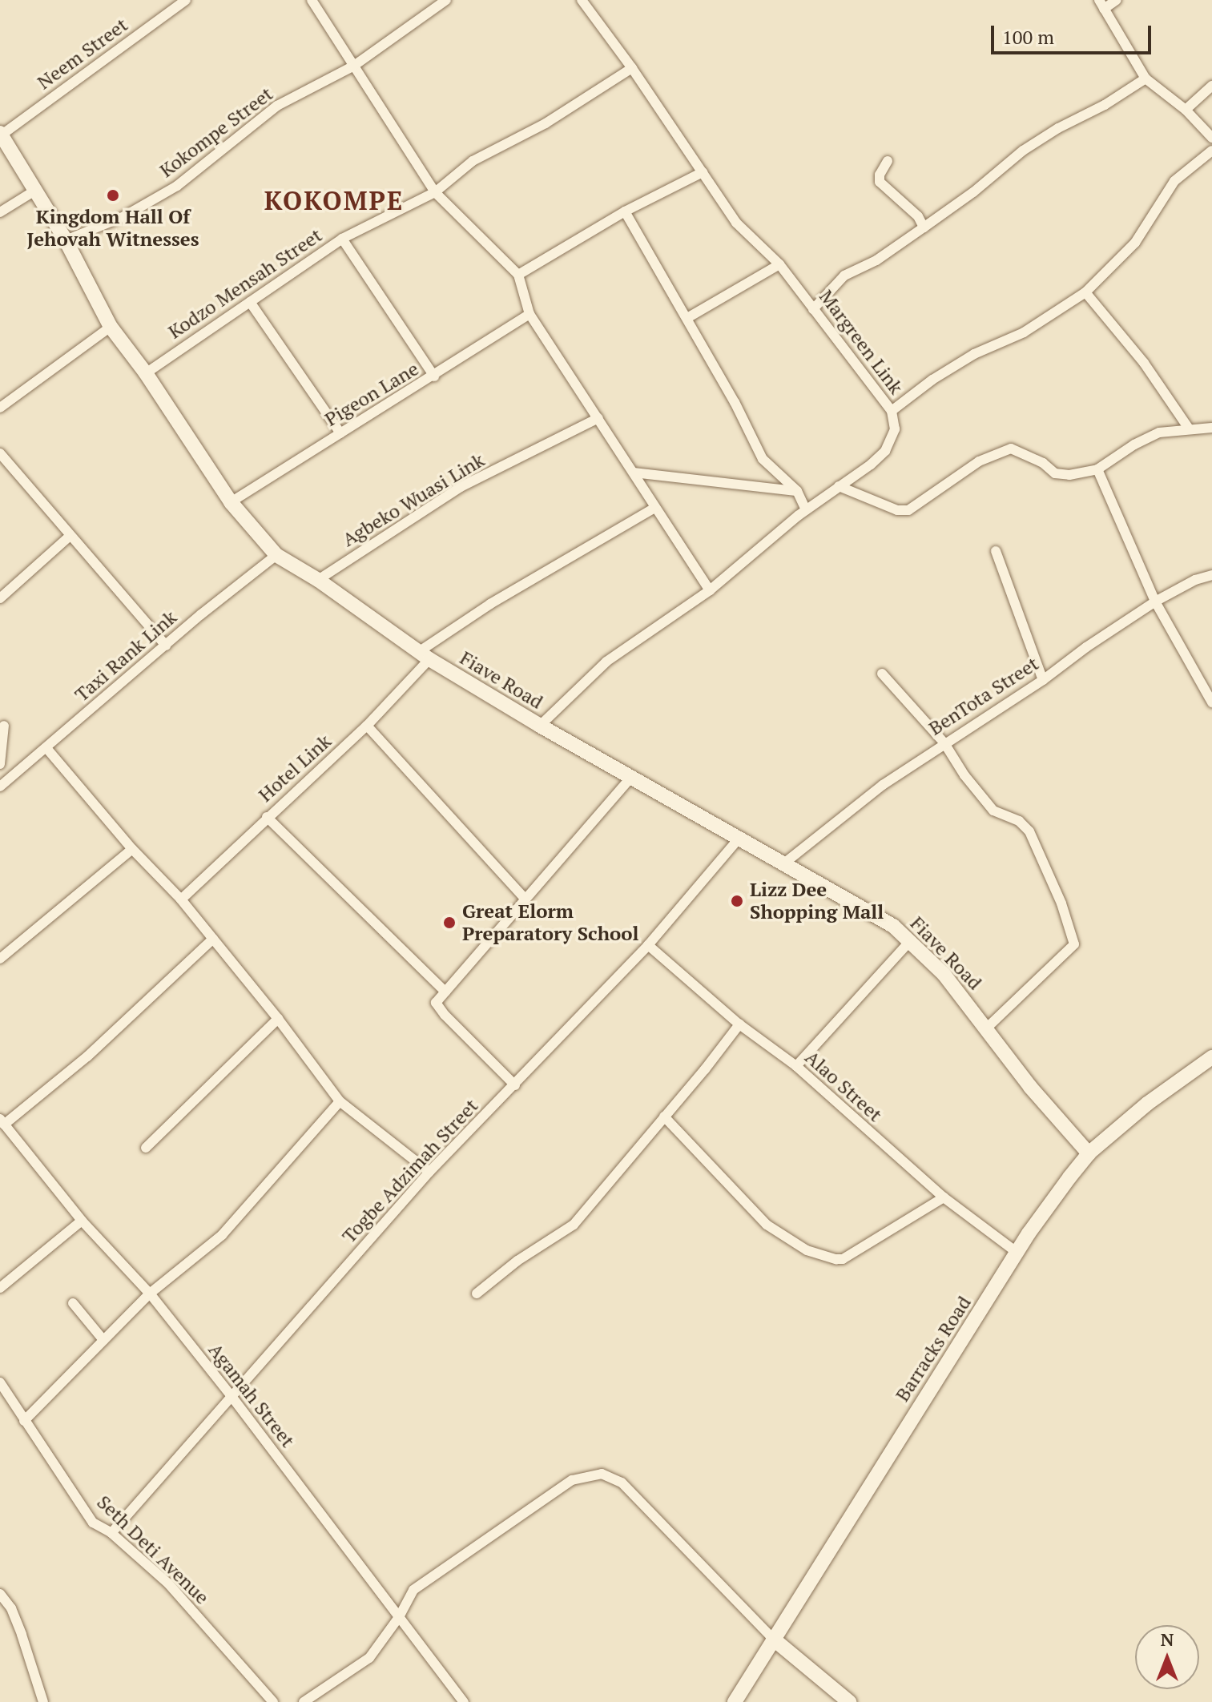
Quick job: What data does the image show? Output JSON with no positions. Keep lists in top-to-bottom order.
{
  "streets": {
    "street": [
      "Neem Street",
      "Kokompe Street",
      "Kodzo Mensah Street",
      "Margreen Link",
      "Pigeon Lane",
      "Agbeko Wuasi Link",
      "Taxi Rank Link",
      "Fiave Road",
      "BenTota Street",
      "Hotel Link",
      "Alao Street",
      "Togbe Adzimah Street",
      "Barracks Road",
      "Agamah Street",
      "Seth Deti Avenue"
    ]
  },
  "crossings": [
    ["Neem Street", "Fiave Road"],
    ["Kokompe Street", "Fiave Road"],
    ["Kodzo Mensah Street", "Margreen Link"],
    ["Kodzo Mensah Street", "Fiave Road"],
    ["Margreen Link", "Fiave Road"],
    ["Pigeon Lane", "Fiave Road"],
    ["Agbeko Wuasi Link", "Fiave Road"],
    ["Taxi Rank Link", "Fiave Road"],
    ["Fiave Road", "BenTota Street"],
    ["Fiave Road", "Hotel Link"],
    ["Fiave Road", "Togbe Adzimah Street"],
    ["Fiave Road", "Barracks Road"],
    ["Alao Street", "Togbe Adzimah Street"],
    ["Alao Street", "Barracks Road"],
    ["Togbe Adzimah Street", "Agamah Street"],
    ["Togbe Adzimah Street", "Seth Deti Avenue"]
  ],
  "districts": ["KOKOMPE"],
  "places": ["Kingdom Hall Of Jehovah Witnesses", "Lizz Dee Shopping Mall", "Great Elorm Preparatory School"],
  "scale_bar": "100 m",
  "north": "top"
}
